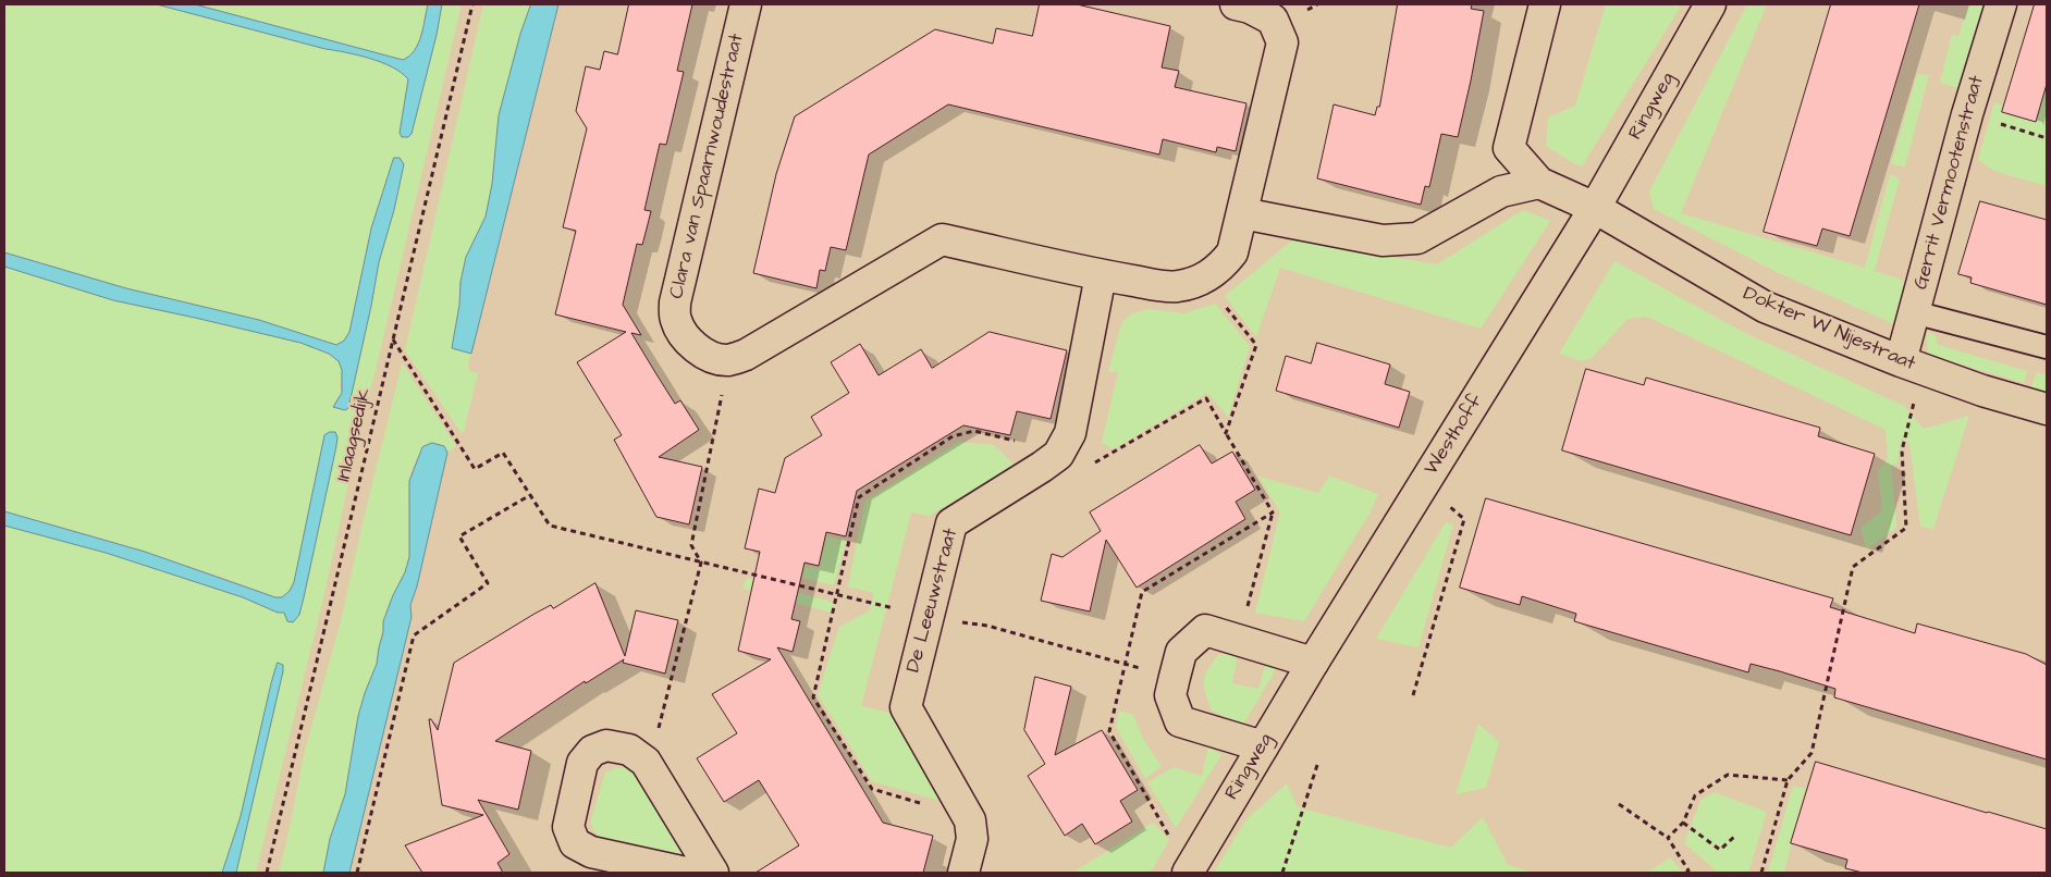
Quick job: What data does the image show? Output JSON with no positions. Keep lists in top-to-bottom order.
{
  "streets": {
    "street": [
      "Ringweg",
      "Clara van Spaarnwoudestraat",
      "Gerrit Vermootenstraat",
      "Dokter W Nijestraat",
      "Westhoff",
      "De Leeuwstraat"
    ],
    "path": ["Inlaagsedijk"]
  },
  "crossings": [
    ["Ringweg", "Dokter W Nijestraat"],
    ["Ringweg", "Westhoff"],
    ["Gerrit Vermootenstraat", "Dokter W Nijestraat"],
    ["Dokter W Nijestraat", "Westhoff"]
  ]
}
